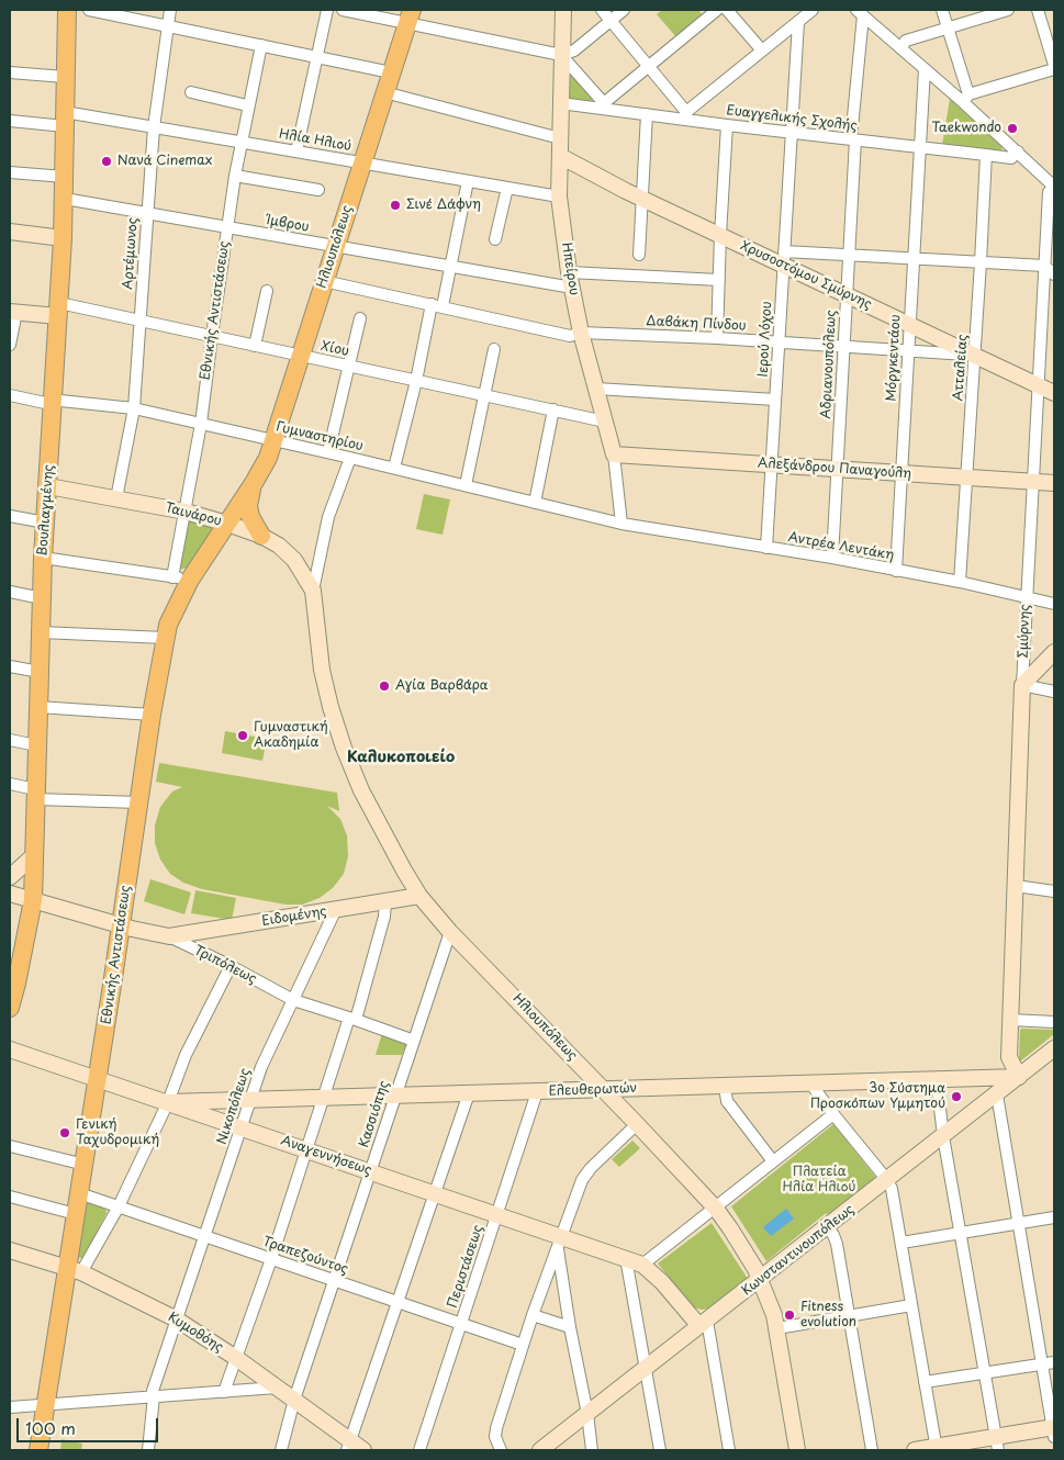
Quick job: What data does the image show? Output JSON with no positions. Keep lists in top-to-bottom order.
{
  "streets": {
    "main road": ["Ηλιουπόλεως", "Εθνικής Αντιστάσεως", "Βουλιαγμένης"],
    "street": [
      "Ευαγγελικής Σχολής",
      "Ηλία Ηλιού",
      "Ίμβρου",
      "Αρτέμωνος",
      "Ηπείρου",
      "Χρυσοστόμου Σμύρνης",
      "Δαβάκη Πίνδου",
      "Ιερού Λόχου",
      "Χίου",
      "Μόργκεντάου",
      "Αδριανουπόλεως",
      "Ατταλείας",
      "Γυμναστηρίου",
      "Αλεξάνδρου Παναγούλη",
      "Ταινάρου",
      "Αντρέα Λεντάκη",
      "Σμύρνης",
      "Ειδομένης",
      "Τριπόλεως",
      "Ελευθερωτών",
      "Νικοπόλεως",
      "Κασσιόπης",
      "Αναγεννήσεως",
      "Κωνσταντινουπόλεως",
      "Τραπεζούντος",
      "Περιστάσεως",
      "Κυμοθόης"
    ]
  },
  "crossings": [
    ["Ευαγγελικής Σχολής", "Ηπείρου"],
    ["Ευαγγελικής Σχολής", "Ιερού Λόχου"],
    ["Ευαγγελικής Σχολής", "Μόργκεντάου"],
    ["Ευαγγελικής Σχολής", "Αδριανουπόλεως"],
    ["Ευαγγελικής Σχολής", "Ατταλείας"],
    ["Ηλία Ηλιού", "Ηλιουπόλεως"],
    ["Ηλία Ηλιού", "Αρτέμωνος"],
    ["Ηλία Ηλιού", "Ηπείρου"],
    ["Ηλία Ηλιού", "Εθνικής Αντιστάσεως"],
    ["Ηλία Ηλιού", "Βουλιαγμένης"],
    ["Ίμβρου", "Ηλιουπόλεως"],
    ["Ίμβρου", "Αρτέμωνος"],
    ["Ίμβρου", "Ηπείρου"],
    ["Ίμβρου", "Εθνικής Αντιστάσεως"],
    ["Ίμβρου", "Βουλιαγμένης"],
    ["Ηλιουπόλεως", "Εθνικής Αντιστάσεως"],
    ["Ηλιουπόλεως", "Δαβάκη Πίνδου"],
    ["Ηλιουπόλεως", "Χίου"],
    ["Ηλιουπόλεως", "Γυμναστηρίου"],
    ["Ηλιουπόλεως", "Ταινάρου"],
    ["Ηλιουπόλεως", "Ειδομένης"],
    ["Ηλιουπόλεως", "Ελευθερωτών"],
    ["Ηλιουπόλεως", "Κασσιόπης"],
    ["Ηλιουπόλεως", "Κωνσταντινουπόλεως"],
    ["Αρτέμωνος", "Χίου"],
    ["Αρτέμωνος", "Γυμναστηρίου"],
    ["Αρτέμωνος", "Ταινάρου"],
    ["Ηπείρου", "Χρυσοστόμου Σμύρνης"],
    ["Ηπείρου", "Δαβάκη Πίνδου"],
    ["Ηπείρου", "Χίου"],
    ["Ηπείρου", "Γυμναστηρίου"],
    ["Ηπείρου", "Αλεξάνδρου Παναγούλη"],
    ["Ηπείρου", "Αντρέα Λεντάκη"],
    ["Χρυσοστόμου Σμύρνης", "Δαβάκη Πίνδου"],
    ["Χρυσοστόμου Σμύρνης", "Ιερού Λόχου"],
    ["Χρυσοστόμου Σμύρνης", "Μόργκεντάου"],
    ["Χρυσοστόμου Σμύρνης", "Αδριανουπόλεως"],
    ["Χρυσοστόμου Σμύρνης", "Ατταλείας"],
    ["Χρυσοστόμου Σμύρνης", "Σμύρνης"],
    ["Εθνικής Αντιστάσεως", "Χίου"],
    ["Εθνικής Αντιστάσεως", "Γυμναστηρίου"],
    ["Εθνικής Αντιστάσεως", "Ταινάρου"],
    ["Εθνικής Αντιστάσεως", "Τριπόλεως"],
    ["Εθνικής Αντιστάσεως", "Αναγεννήσεως"],
    ["Εθνικής Αντιστάσεως", "Τραπεζούντος"],
    ["Εθνικής Αντιστάσεως", "Κυμοθόης"],
    ["Δαβάκη Πίνδου", "Ιερού Λόχου"],
    ["Δαβάκη Πίνδου", "Μόργκεντάου"],
    ["Δαβάκη Πίνδου", "Αδριανουπόλεως"],
    ["Δαβάκη Πίνδου", "Ατταλείας"],
    ["Ιερού Λόχου", "Αλεξάνδρου Παναγούλη"],
    ["Ιερού Λόχου", "Αντρέα Λεντάκη"],
    ["Χίου", "Βουλιαγμένης"],
    ["Μόργκεντάου", "Αλεξάνδρου Παναγούλη"],
    ["Μόργκεντάου", "Αντρέα Λεντάκη"],
    ["Αδριανουπόλεως", "Αλεξάνδρου Παναγούλη"],
    ["Αδριανουπόλεως", "Αντρέα Λεντάκη"],
    ["Ατταλείας", "Αλεξάνδρου Παναγούλη"],
    ["Ατταλείας", "Αντρέα Λεντάκη"],
    ["Γυμναστηρίου", "Βουλιαγμένης"],
    ["Γυμναστηρίου", "Αντρέα Λεντάκη"],
    ["Αλεξάνδρου Παναγούλη", "Σμύρνης"],
    ["Βουλιαγμένης", "Ταινάρου"],
    ["Βουλιαγμένης", "Τριπόλεως"],
    ["Αντρέα Λεντάκη", "Σμύρνης"],
    ["Σμύρνης", "Ελευθερωτών"],
    ["Σμύρνης", "Κωνσταντινουπόλεως"],
    ["Ειδομένης", "Τριπόλεως"],
    ["Ειδομένης", "Νικοπόλεως"],
    ["Τριπόλεως", "Νικοπόλεως"],
    ["Τριπόλεως", "Κασσιόπης"],
    ["Ελευθερωτών", "Νικοπόλεως"],
    ["Ελευθερωτών", "Κασσιόπης"],
    ["Ελευθερωτών", "Αναγεννήσεως"],
    ["Ελευθερωτών", "Κωνσταντινουπόλεως"],
    ["Ελευθερωτών", "Περιστάσεως"],
    ["Νικοπόλεως", "Αναγεννήσεως"],
    ["Νικοπόλεως", "Τραπεζούντος"],
    ["Νικοπόλεως", "Κυμοθόης"],
    ["Κασσιόπης", "Αναγεννήσεως"],
    ["Κασσιόπης", "Τραπεζούντος"],
    ["Κασσιόπης", "Κυμοθόης"],
    ["Αναγεννήσεως", "Περιστάσεως"],
    ["Τραπεζούντος", "Περιστάσεως"]
  ],
  "districts": ["Καλυκοποιείο"],
  "parks": ["Πλατεία Ηλία Ηλιού"],
  "places": [
    "Taekwondo",
    "Νανά Cinemax",
    "Σινέ Δάφνη",
    "Αγία Βαρβάρα",
    "Γυμναστική Ακαδημία",
    "3o Σύστημα Προσκόπων Υμμητού",
    "Γενική Ταχυδρομική",
    "Fitness evolution"
  ],
  "scale_bar": "100 m"
}
